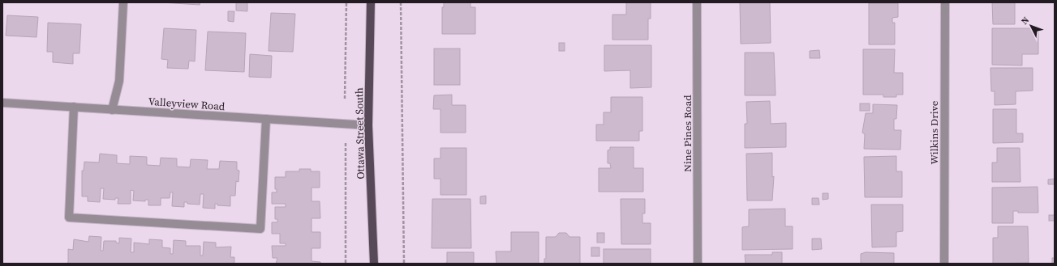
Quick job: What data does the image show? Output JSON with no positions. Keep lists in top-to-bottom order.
{
  "streets": {
    "main road": ["Ottawa Street South"],
    "street": ["Valleyview Road", "Wilkins Drive", "Nine Pines Road"]
  },
  "crossings": [
    ["Valleyview Road", "Ottawa Street South"]
  ],
  "north": "top left"
}
